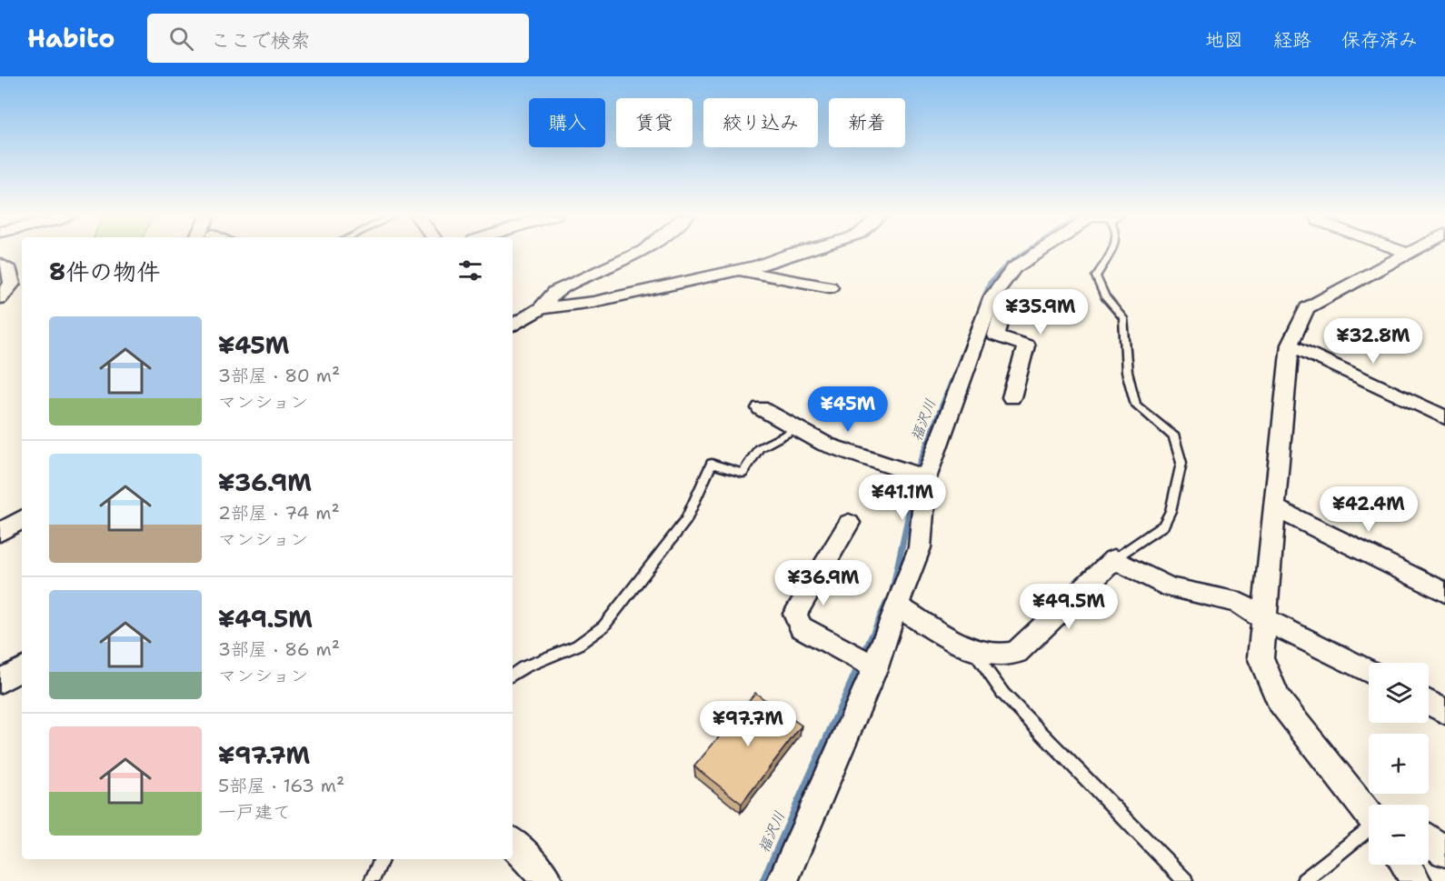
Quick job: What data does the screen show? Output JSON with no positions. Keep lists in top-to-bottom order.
{
  "water": ["福沢川"],
  "page": {
    "header": "Habito",
    "search": "ここで検索",
    "nav": ["地図", "経路", "保存済み"],
    "chip": [
      "購入",
      "賃貸",
      "絞り込み",
      "新着"
    ],
    "heading": "8件の物件",
    "price": [
      "¥35.9M",
      "¥32.8M",
      "¥45M",
      "¥41.1M",
      "¥42.4M",
      "¥36.9M",
      "¥49.5M",
      "¥97.7M"
    ],
    "list": [
      {
        "name": "¥45M",
        "note": "3部屋 · 80 m² · マンション"
      },
      {
        "name": "¥36.9M",
        "note": "2部屋 · 74 m² · マンション"
      },
      {
        "name": "¥49.5M",
        "note": "3部屋 · 86 m² · マンション"
      },
      {
        "name": "¥97.7M",
        "note": "5部屋 · 163 m² · 一戸建て"
      }
    ],
    "map_buttons": ["+", "−"]
  }
}
